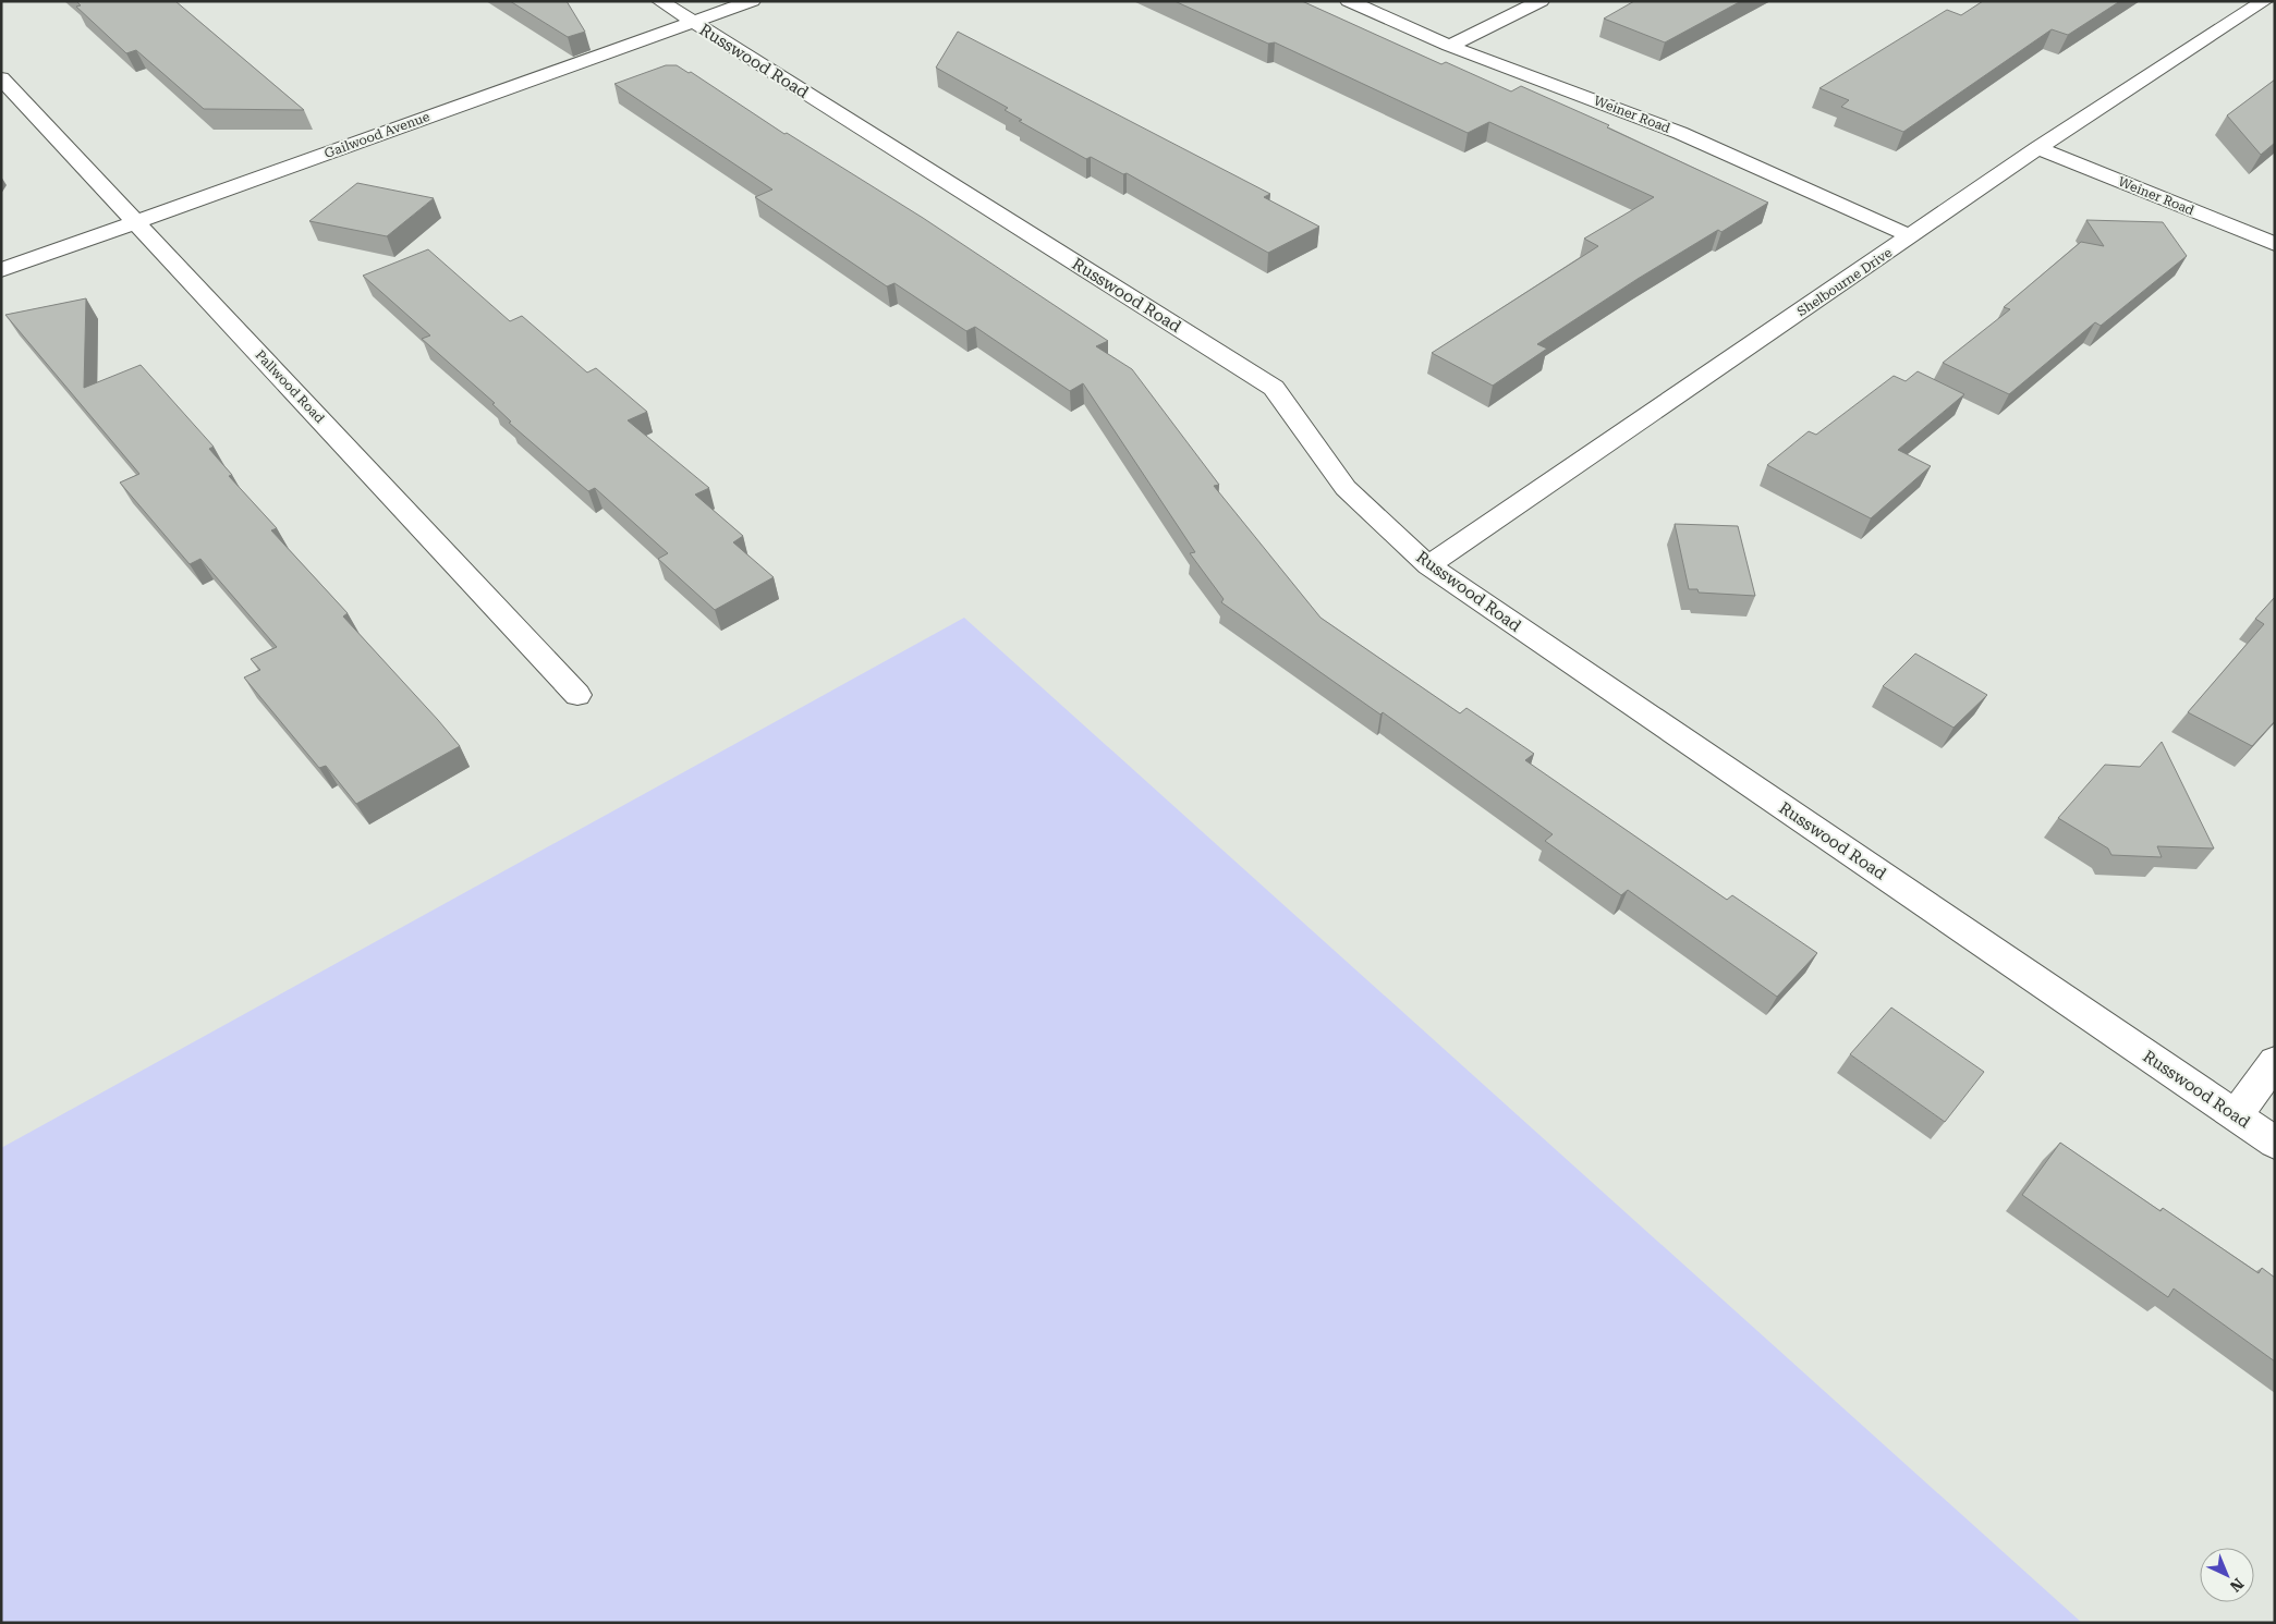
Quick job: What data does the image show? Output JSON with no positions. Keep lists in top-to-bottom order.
{
  "streets": {
    "street": [
      "Russwood Road",
      "Weiner Road",
      "Gailwood Avenue",
      "Shelbourne Drive",
      "Pallwood Road"
    ]
  },
  "crossings": [
    ["Russwood Road", "Gailwood Avenue"],
    ["Russwood Road", "Shelbourne Drive"],
    ["Weiner Road", "Shelbourne Drive"],
    ["Gailwood Avenue", "Pallwood Road"]
  ],
  "north": "bottom right"
}
